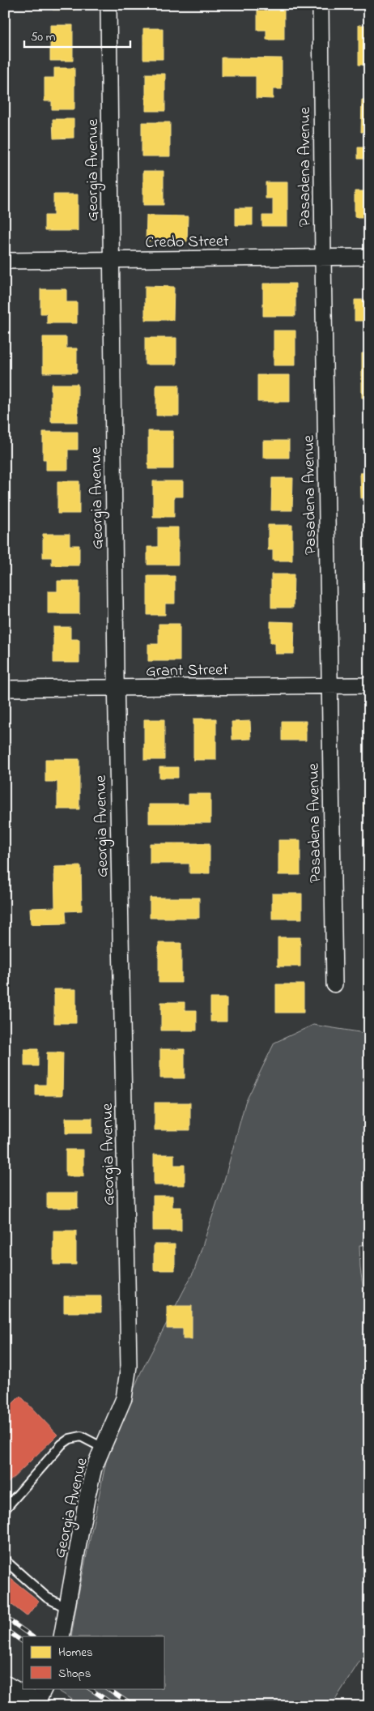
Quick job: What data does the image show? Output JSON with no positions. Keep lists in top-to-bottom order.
{
  "streets": {
    "street": [
      "Pasadena Avenue",
      "Georgia Avenue",
      "Credo Street",
      "Grant Street"
    ]
  },
  "crossings": [
    ["Pasadena Avenue", "Credo Street"],
    ["Pasadena Avenue", "Grant Street"],
    ["Georgia Avenue", "Credo Street"],
    ["Georgia Avenue", "Grant Street"]
  ],
  "legend": ["Homes", "Shops"],
  "scale_bar": "50 m"
}
